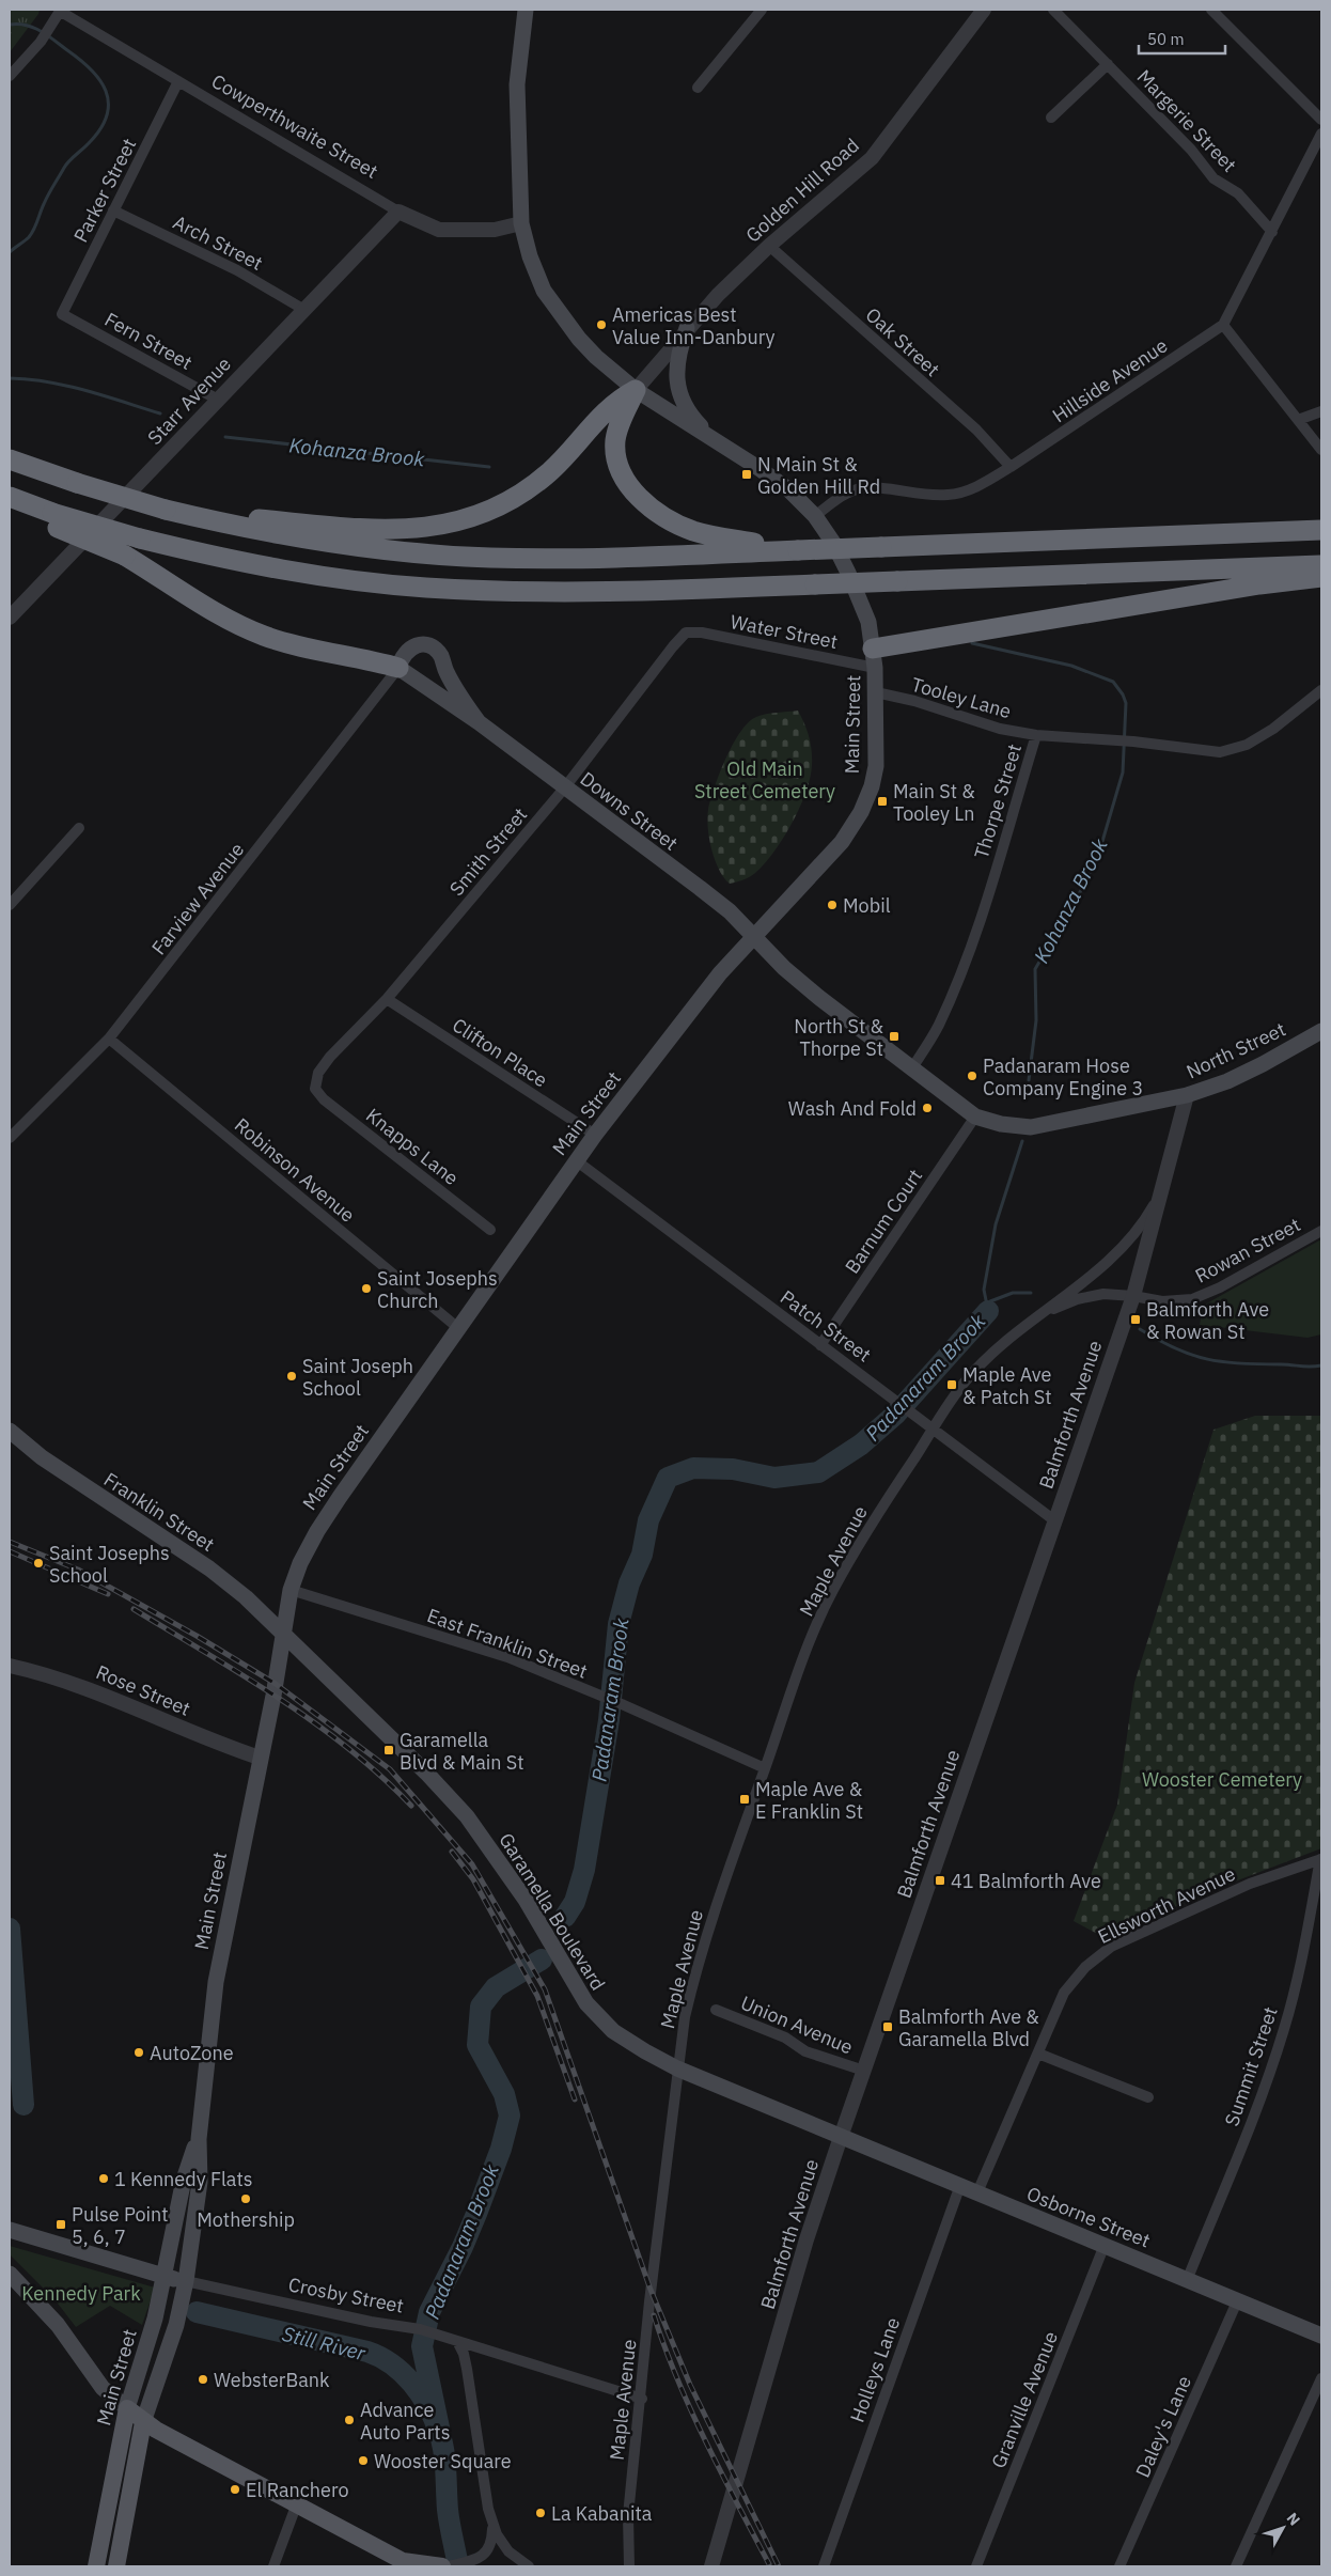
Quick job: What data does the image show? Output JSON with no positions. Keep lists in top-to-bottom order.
{
  "streets": {
    "main road": [
      "Main Street",
      "Downs Street",
      "North Street",
      "Franklin Street",
      "Garamella Boulevard",
      "Osborne Street",
      "Crosby Street"
    ],
    "street": [
      "Margerie Street",
      "Cowperthwaite Street",
      "Parker Street",
      "Golden Hill Road",
      "Arch Street",
      "Fern Street",
      "Oak Street",
      "Hillside Avenue",
      "Starr Avenue",
      "Water Street",
      "Tooley Lane",
      "Thorpe Street",
      "Smith Street",
      "Farview Avenue",
      "Clifton Place",
      "Knapps Lane",
      "Robinson Avenue",
      "Barnum Court",
      "Rowan Street",
      "Patch Street",
      "Balmforth Avenue",
      "Maple Avenue",
      "East Franklin Street",
      "Rose Street",
      "Ellsworth Avenue",
      "Union Avenue",
      "Summit Street",
      "Holleys Lane",
      "Granville Avenue",
      "Daley's Lane"
    ]
  },
  "crossings": [
    ["Margerie Street", "Hillside Avenue"],
    ["Cowperthwaite Street", "Parker Street"],
    ["Cowperthwaite Street", "Starr Avenue"],
    ["Parker Street", "Arch Street"],
    ["Parker Street", "Fern Street"],
    ["Golden Hill Road", "Oak Street"],
    ["Arch Street", "Starr Avenue"],
    ["Fern Street", "Starr Avenue"],
    ["Oak Street", "Hillside Avenue"],
    ["Hillside Avenue", "Main Street"],
    ["Water Street", "Main Street"],
    ["Water Street", "Smith Street"],
    ["Tooley Lane", "Main Street"],
    ["Tooley Lane", "Thorpe Street"],
    ["Main Street", "Downs Street"],
    ["Main Street", "North Street"],
    ["Main Street", "Clifton Place"],
    ["Main Street", "Robinson Avenue"],
    ["Main Street", "Patch Street"],
    ["Main Street", "Franklin Street"],
    ["Main Street", "East Franklin Street"],
    ["Main Street", "Rose Street"],
    ["Main Street", "Garamella Boulevard"],
    ["Main Street", "Crosby Street"],
    ["Thorpe Street", "North Street"],
    ["Downs Street", "Smith Street"],
    ["Downs Street", "Farview Avenue"],
    ["Downs Street", "North Street"],
    ["Smith Street", "Clifton Place"],
    ["Smith Street", "Knapps Lane"],
    ["Farview Avenue", "Robinson Avenue"],
    ["North Street", "Barnum Court"],
    ["North Street", "Balmforth Avenue"],
    ["Barnum Court", "Patch Street"],
    ["Rowan Street", "Patch Street"],
    ["Rowan Street", "Balmforth Avenue"],
    ["Rowan Street", "Maple Avenue"],
    ["Patch Street", "Balmforth Avenue"],
    ["Patch Street", "Maple Avenue"],
    ["Balmforth Avenue", "Garamella Boulevard"],
    ["Balmforth Avenue", "Union Avenue"],
    ["Balmforth Avenue", "Osborne Street"],
    ["Franklin Street", "Garamella Boulevard"],
    ["Maple Avenue", "East Franklin Street"],
    ["Maple Avenue", "Garamella Boulevard"],
    ["Maple Avenue", "Crosby Street"],
    ["Ellsworth Avenue", "Summit Street"],
    ["Ellsworth Avenue", "Osborne Street"],
    ["Garamella Boulevard", "Osborne Street"],
    ["Summit Street", "Osborne Street"],
    ["Osborne Street", "Holleys Lane"],
    ["Osborne Street", "Granville Avenue"],
    ["Osborne Street", "Daley's Lane"]
  ],
  "water": ["Kohanza Brook", "Padanaram Brook", "Still River"],
  "parks": ["Old Main Street Cemetery", "Wooster Cemetery", "Kennedy Park"],
  "places": {
    "other": [
      "Americas Best Value Inn-Danbury",
      "Mobil",
      "Padanaram Hose Company Engine 3",
      "Wash And Fold",
      "Saint Josephs Church",
      "Saint Joseph School",
      "Saint Josephs School",
      "AutoZone",
      "1 Kennedy Flats",
      "Mothership",
      "WebsterBank",
      "Advance Auto Parts",
      "Wooster Square",
      "El Ranchero",
      "La Kabanita"
    ],
    "transit": [
      "N Main St & Golden Hill Rd",
      "Main St & Tooley Ln",
      "North St & Thorpe St",
      "Balmforth Ave & Rowan St",
      "Maple Ave & Patch St",
      "Garamella Blvd & Main St",
      "Maple Ave & E Franklin St",
      "41 Balmforth Ave",
      "Balmforth Ave & Garamella Blvd",
      "Pulse Point 5, 6, 7"
    ]
  },
  "scale_bar": "50 m",
  "north": "top right"
}
